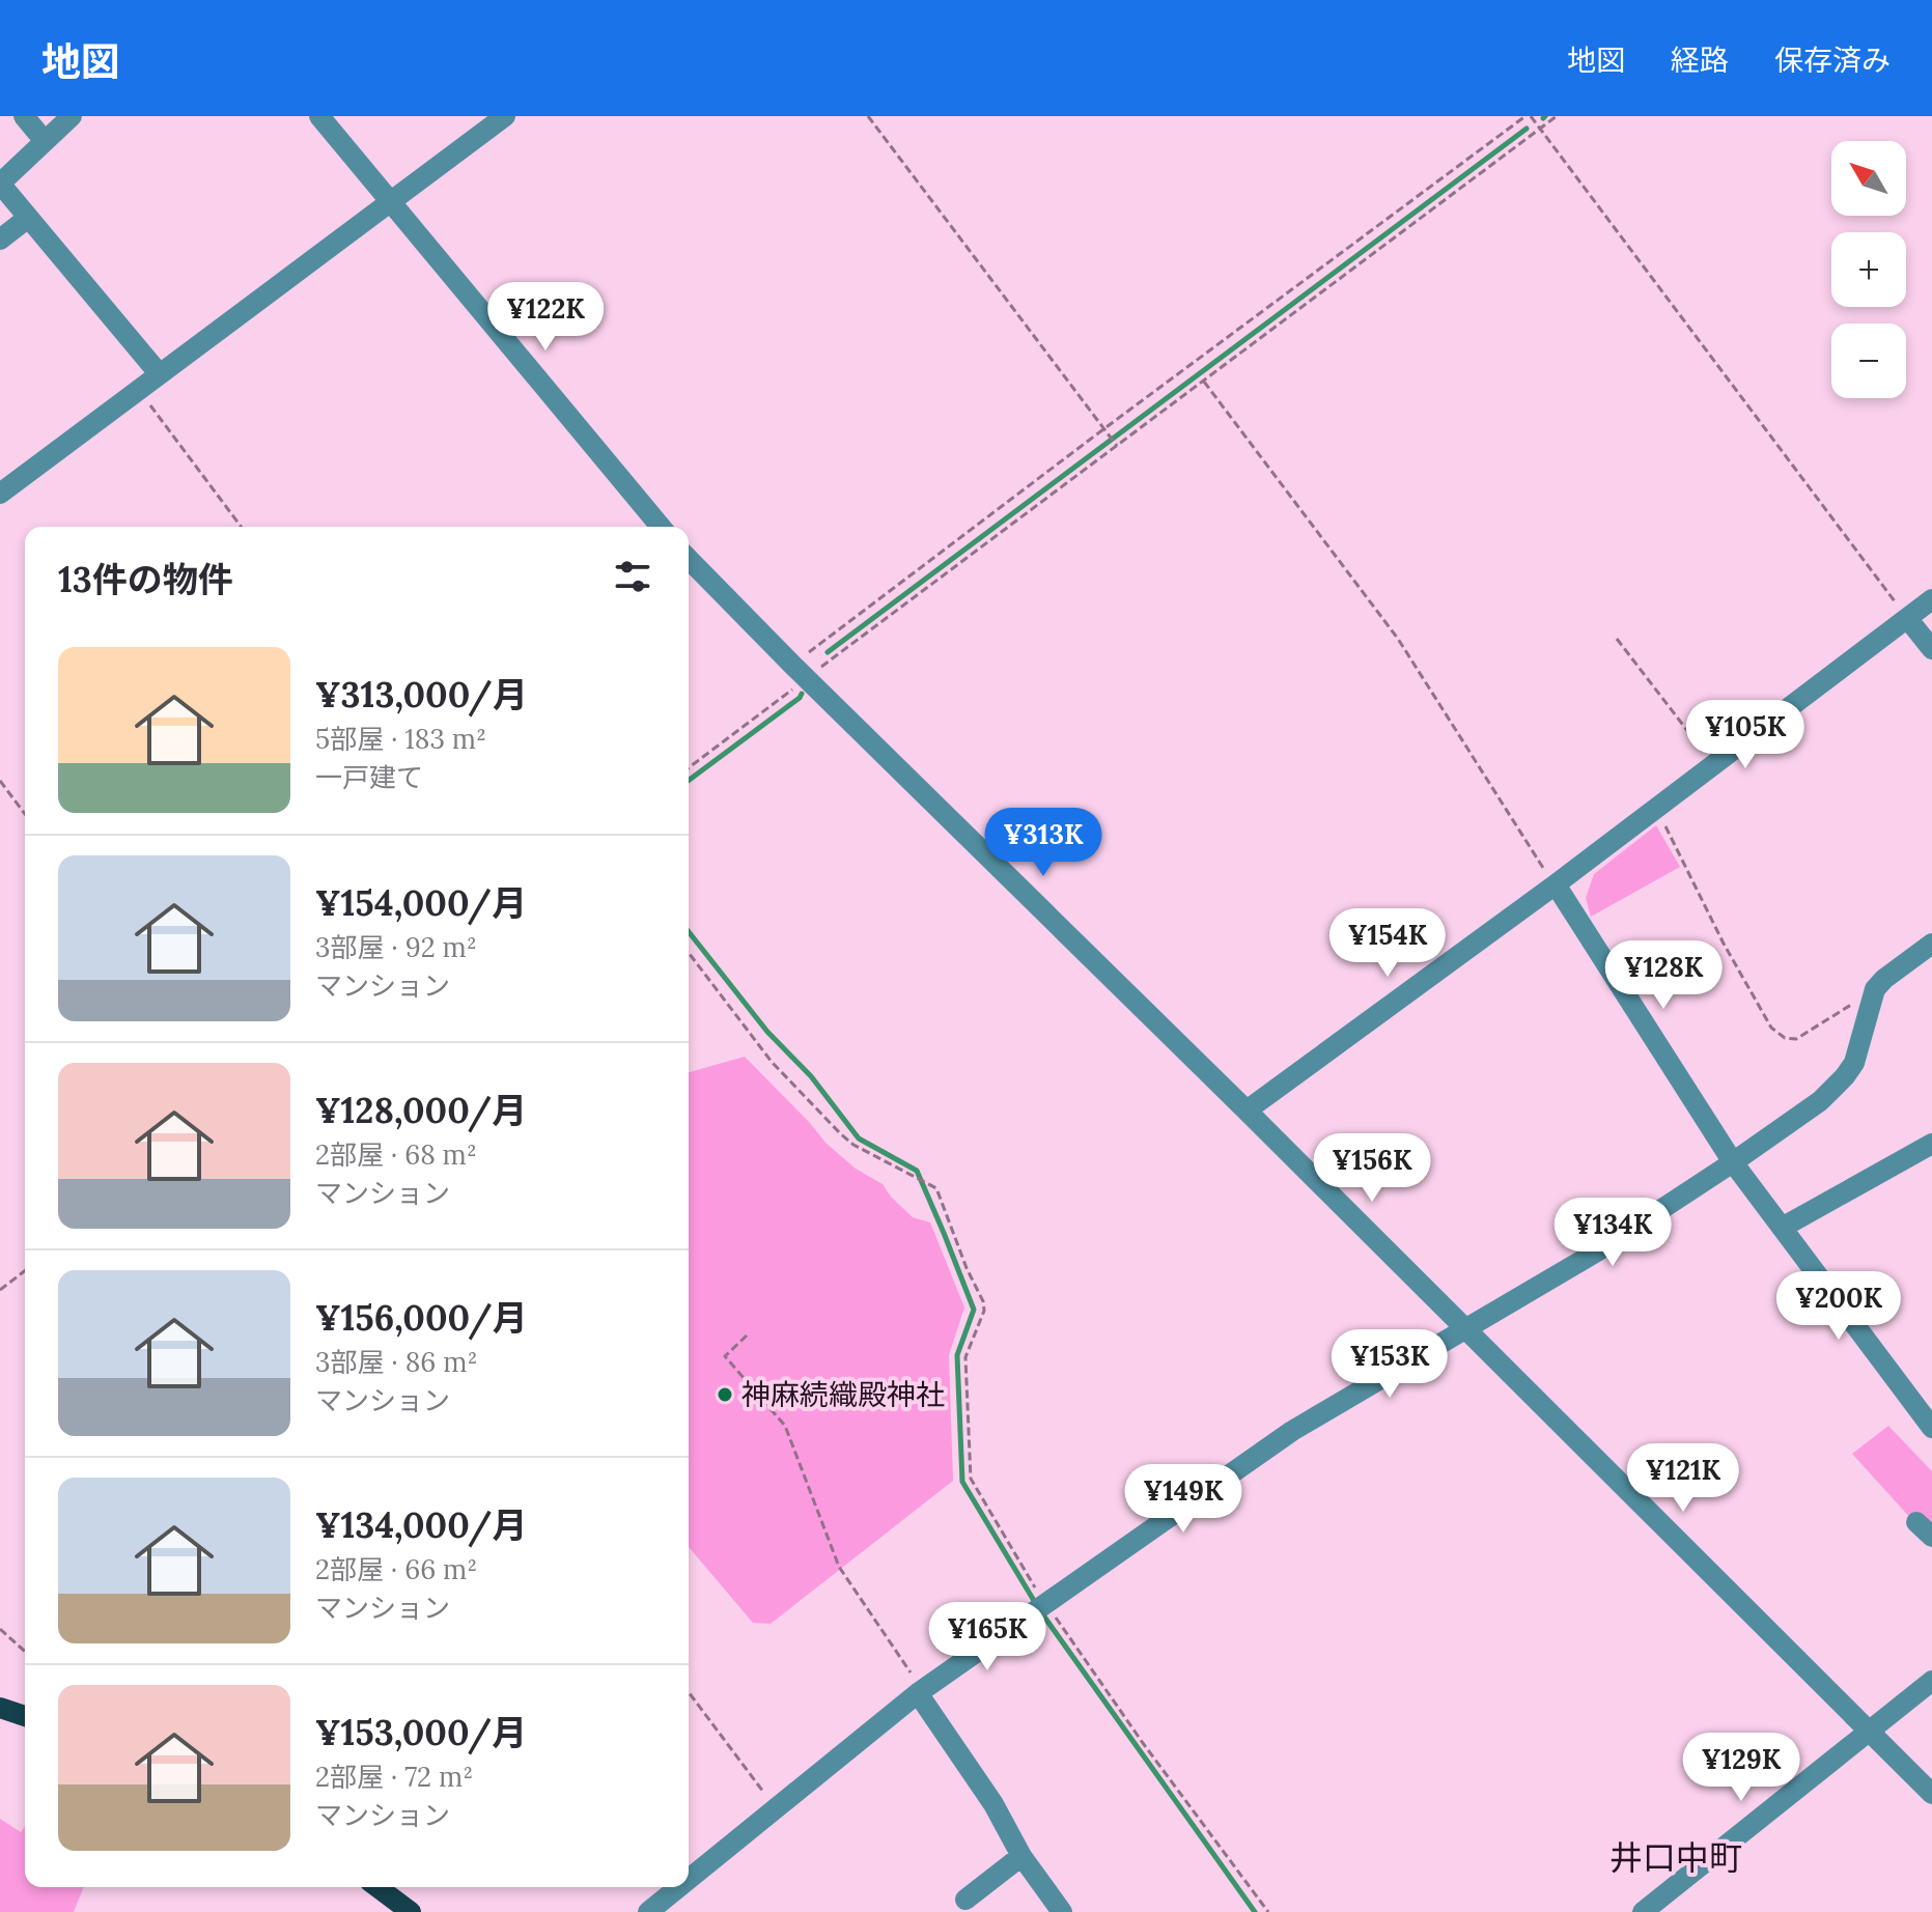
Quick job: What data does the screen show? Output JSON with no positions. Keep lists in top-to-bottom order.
{
  "districts": ["井口中町"],
  "places": ["神麻続織殿神社"],
  "north": "top left",
  "page": {
    "header": "地図",
    "nav": ["地図", "経路", "保存済み"],
    "map_buttons": ["+", "−"],
    "price": [
      "¥122K",
      "¥105K",
      "¥313K",
      "¥154K",
      "¥128K",
      "¥156K",
      "¥134K",
      "¥200K",
      "¥153K",
      "¥121K",
      "¥149K",
      "¥165K",
      "¥129K"
    ],
    "heading": "13件の物件",
    "list": [
      {
        "name": "¥313,000/月",
        "note": "5部屋 · 183 m² · 一戸建て"
      },
      {
        "name": "¥154,000/月",
        "note": "3部屋 · 92 m² · マンション"
      },
      {
        "name": "¥128,000/月",
        "note": "2部屋 · 68 m² · マンション"
      },
      {
        "name": "¥156,000/月",
        "note": "3部屋 · 86 m² · マンション"
      },
      {
        "name": "¥134,000/月",
        "note": "2部屋 · 66 m² · マンション"
      },
      {
        "name": "¥153,000/月",
        "note": "2部屋 · 72 m² · マンション"
      }
    ]
  }
}
